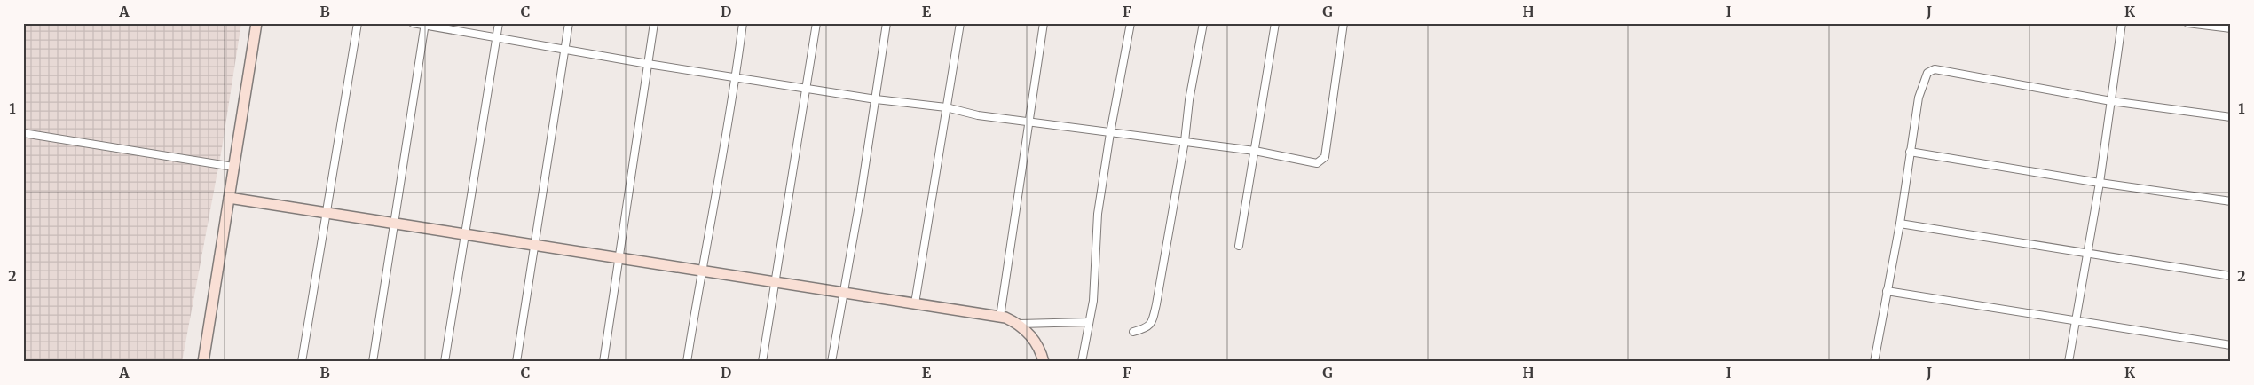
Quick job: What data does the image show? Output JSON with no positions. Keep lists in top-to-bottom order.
{
  "grid": {
    "columns": [
      "A",
      "B",
      "C",
      "D",
      "E",
      "F",
      "G",
      "H",
      "I",
      "J",
      "K"
    ],
    "rows": ["1", "2"]
  }
}
